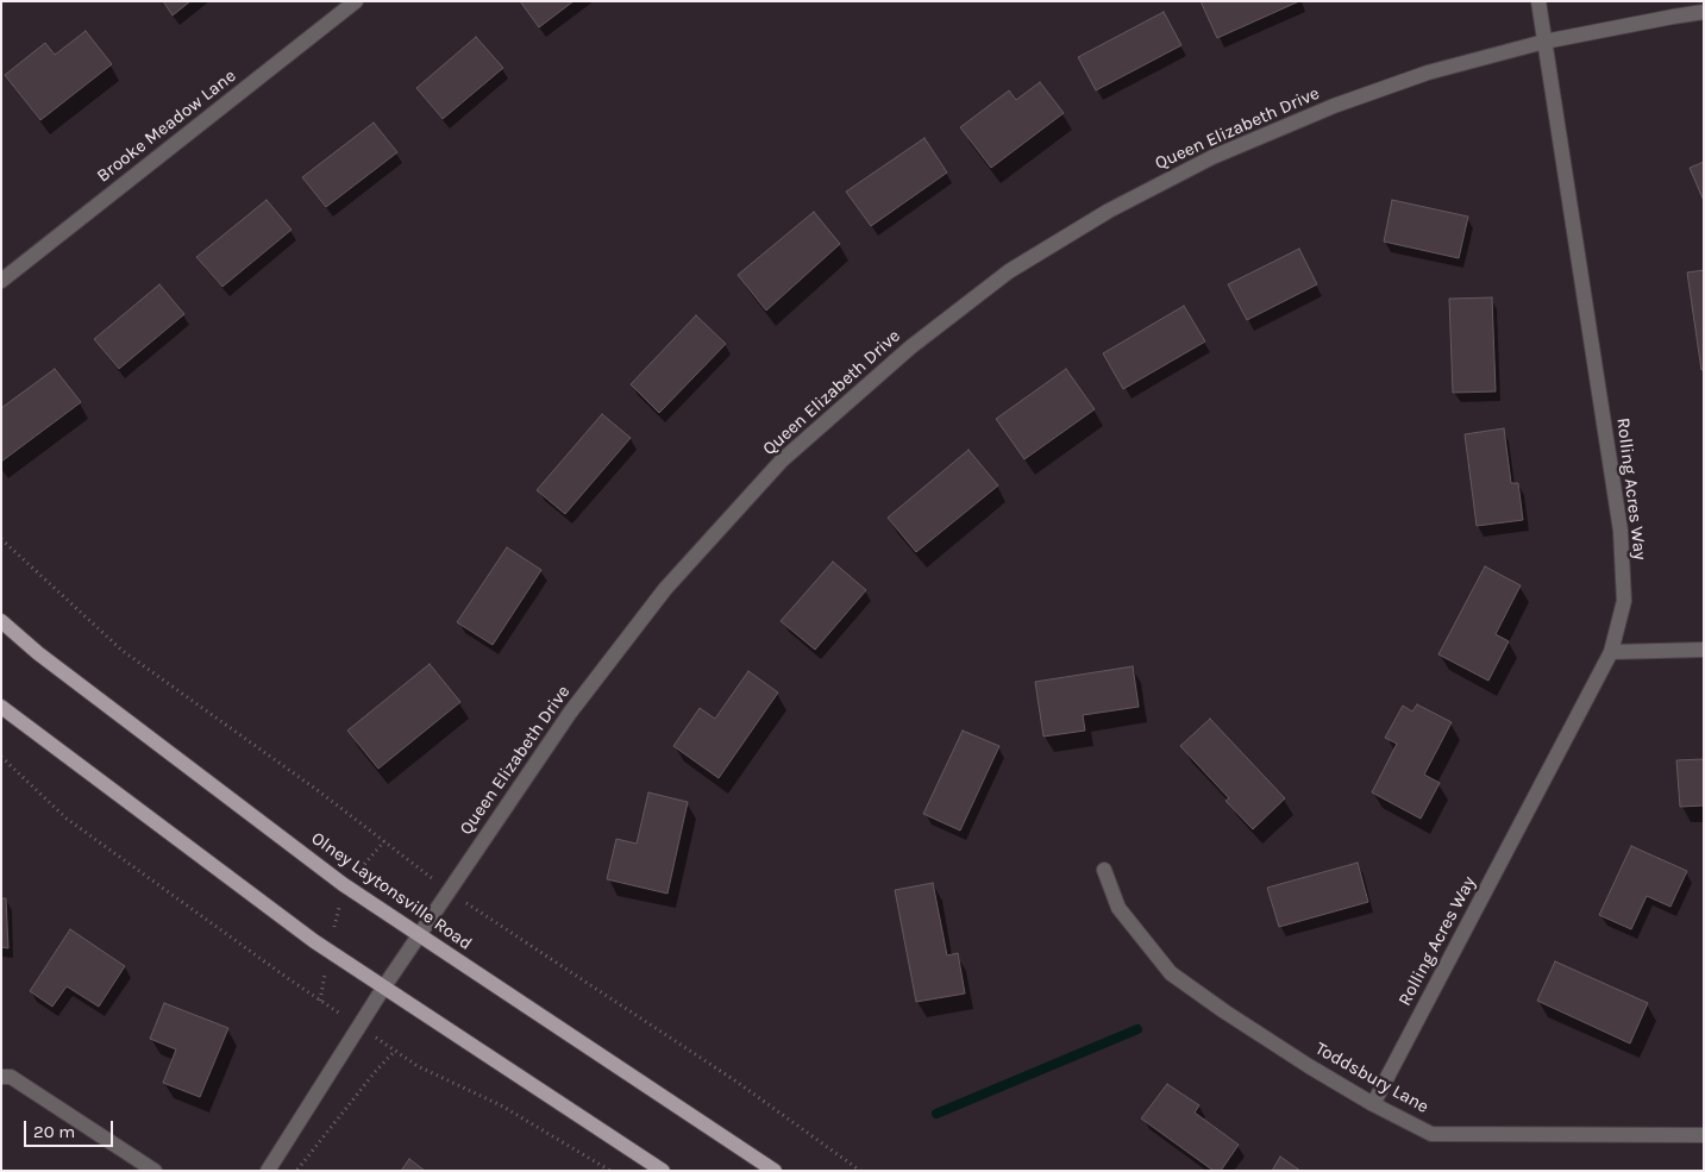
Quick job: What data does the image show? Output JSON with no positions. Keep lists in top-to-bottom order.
{
  "streets": {
    "main road": ["Olney Laytonsville Road"],
    "street": [
      "Brooke Meadow Lane",
      "Queen Elizabeth Drive",
      "Rolling Acres Way",
      "Toddsbury Lane"
    ]
  },
  "crossings": [
    ["Queen Elizabeth Drive", "Rolling Acres Way"],
    ["Queen Elizabeth Drive", "Olney Laytonsville Road"],
    ["Rolling Acres Way", "Toddsbury Lane"]
  ],
  "scale_bar": "20 m"
}
